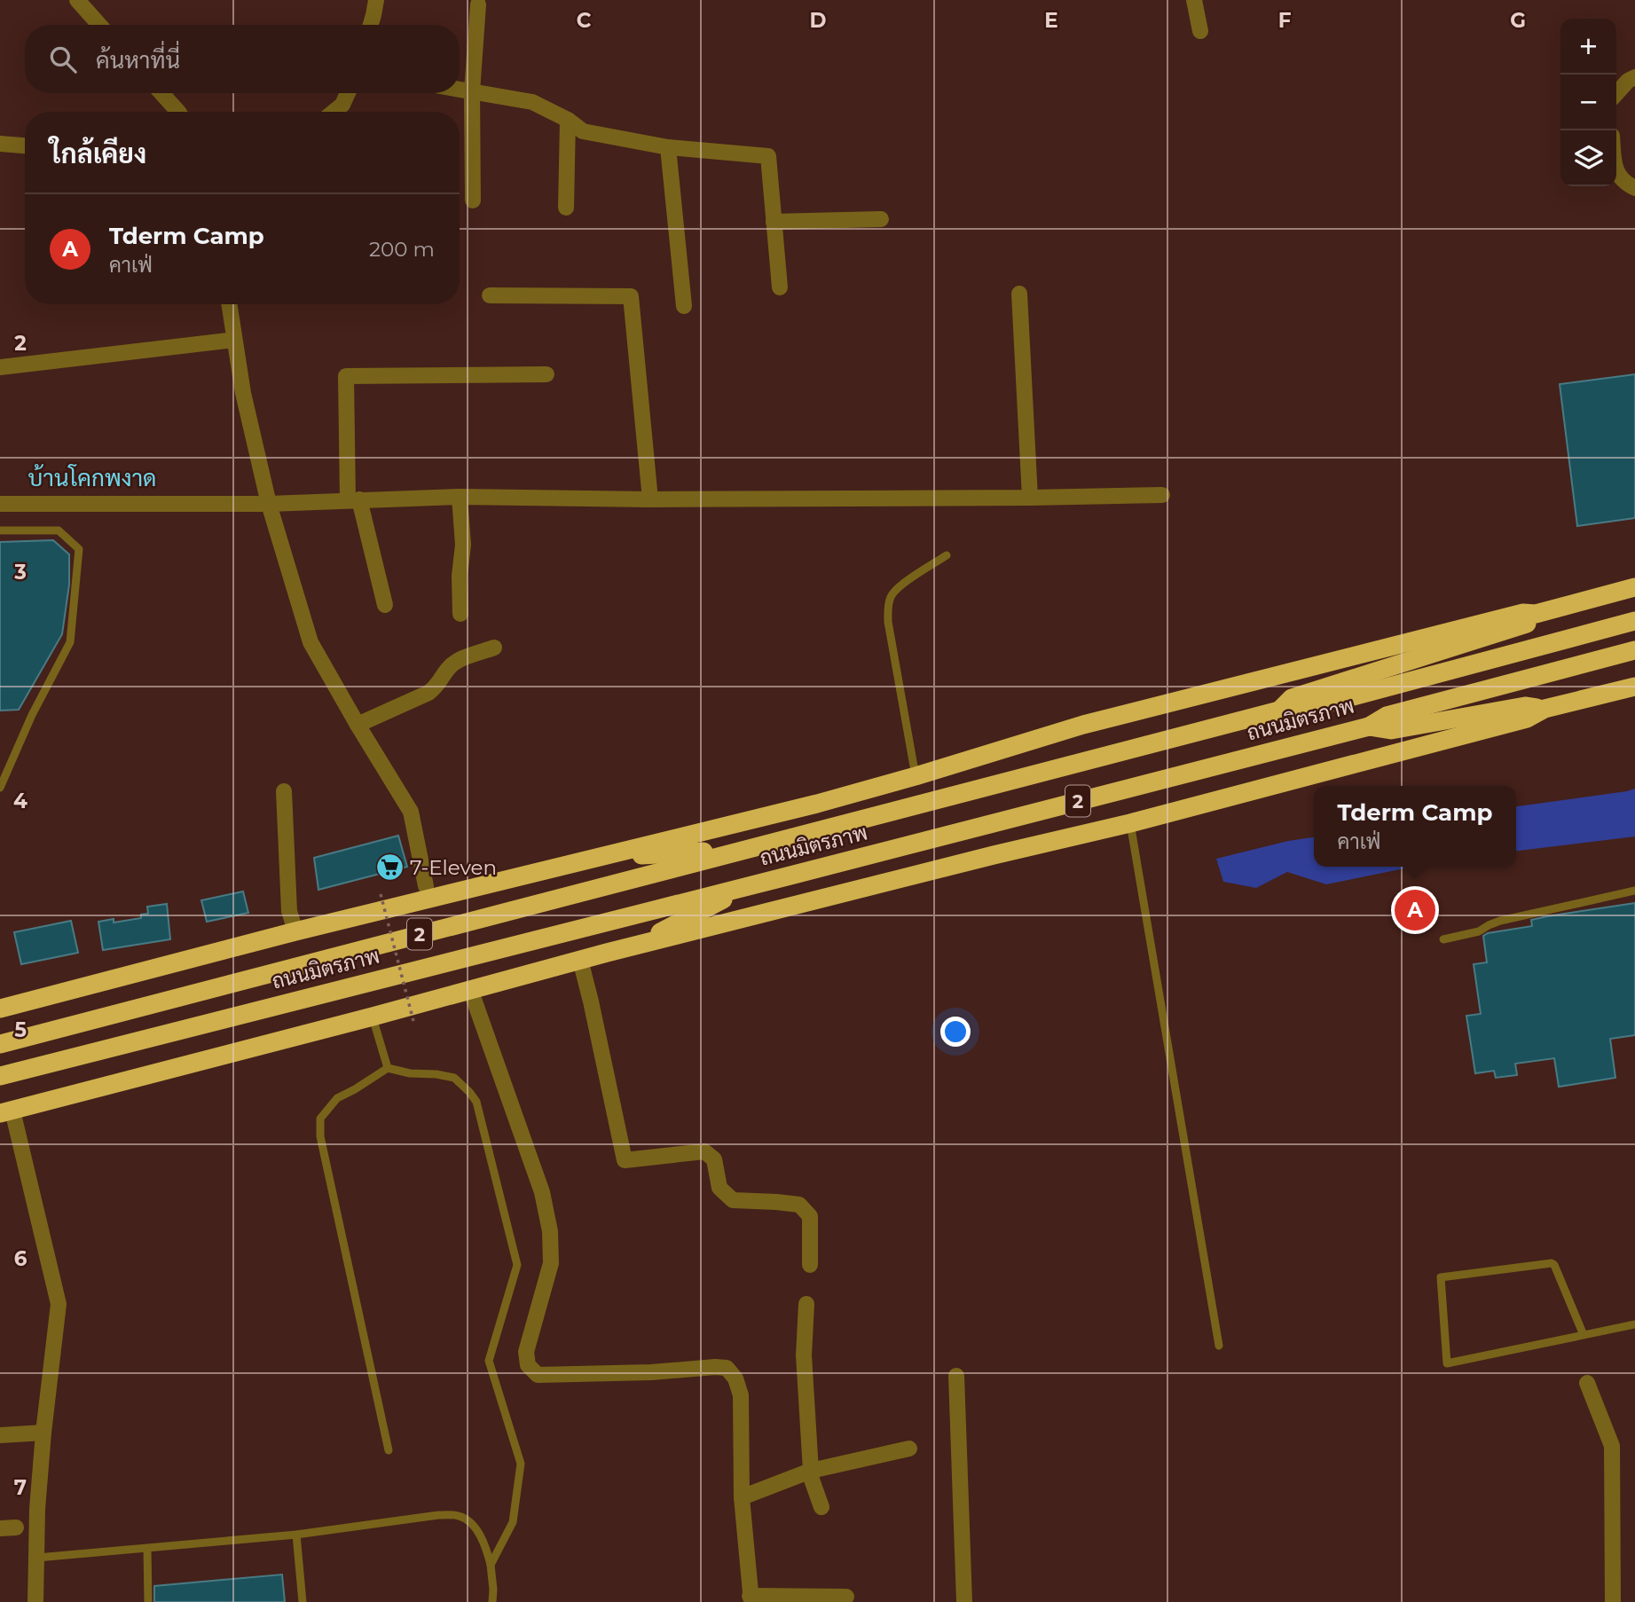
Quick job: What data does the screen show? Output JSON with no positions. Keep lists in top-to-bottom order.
{
  "streets": {
    "highway": ["ถนนมิตรภาพ", "2"]
  },
  "districts": ["บ้านโคกพงาด"],
  "places": {
    "supermarket": ["7-Eleven"]
  },
  "page": {
    "map_buttons": ["+", "−"],
    "search": "ค้นหาที่นี่",
    "heading": "ใกล้เคียง",
    "list": [
      {
        "mark": "A",
        "name": "Tderm Camp",
        "note": "คาเฟ่",
        "value": "200 m"
      }
    ],
    "popup": ["Tderm Camp", "คาเฟ่"],
    "pins": "A"
  },
  "grid": {
    "columns": [
      "C",
      "D",
      "E",
      "F",
      "G"
    ],
    "rows": [
      "2",
      "3",
      "4",
      "5",
      "6",
      "7"
    ]
  }
}
